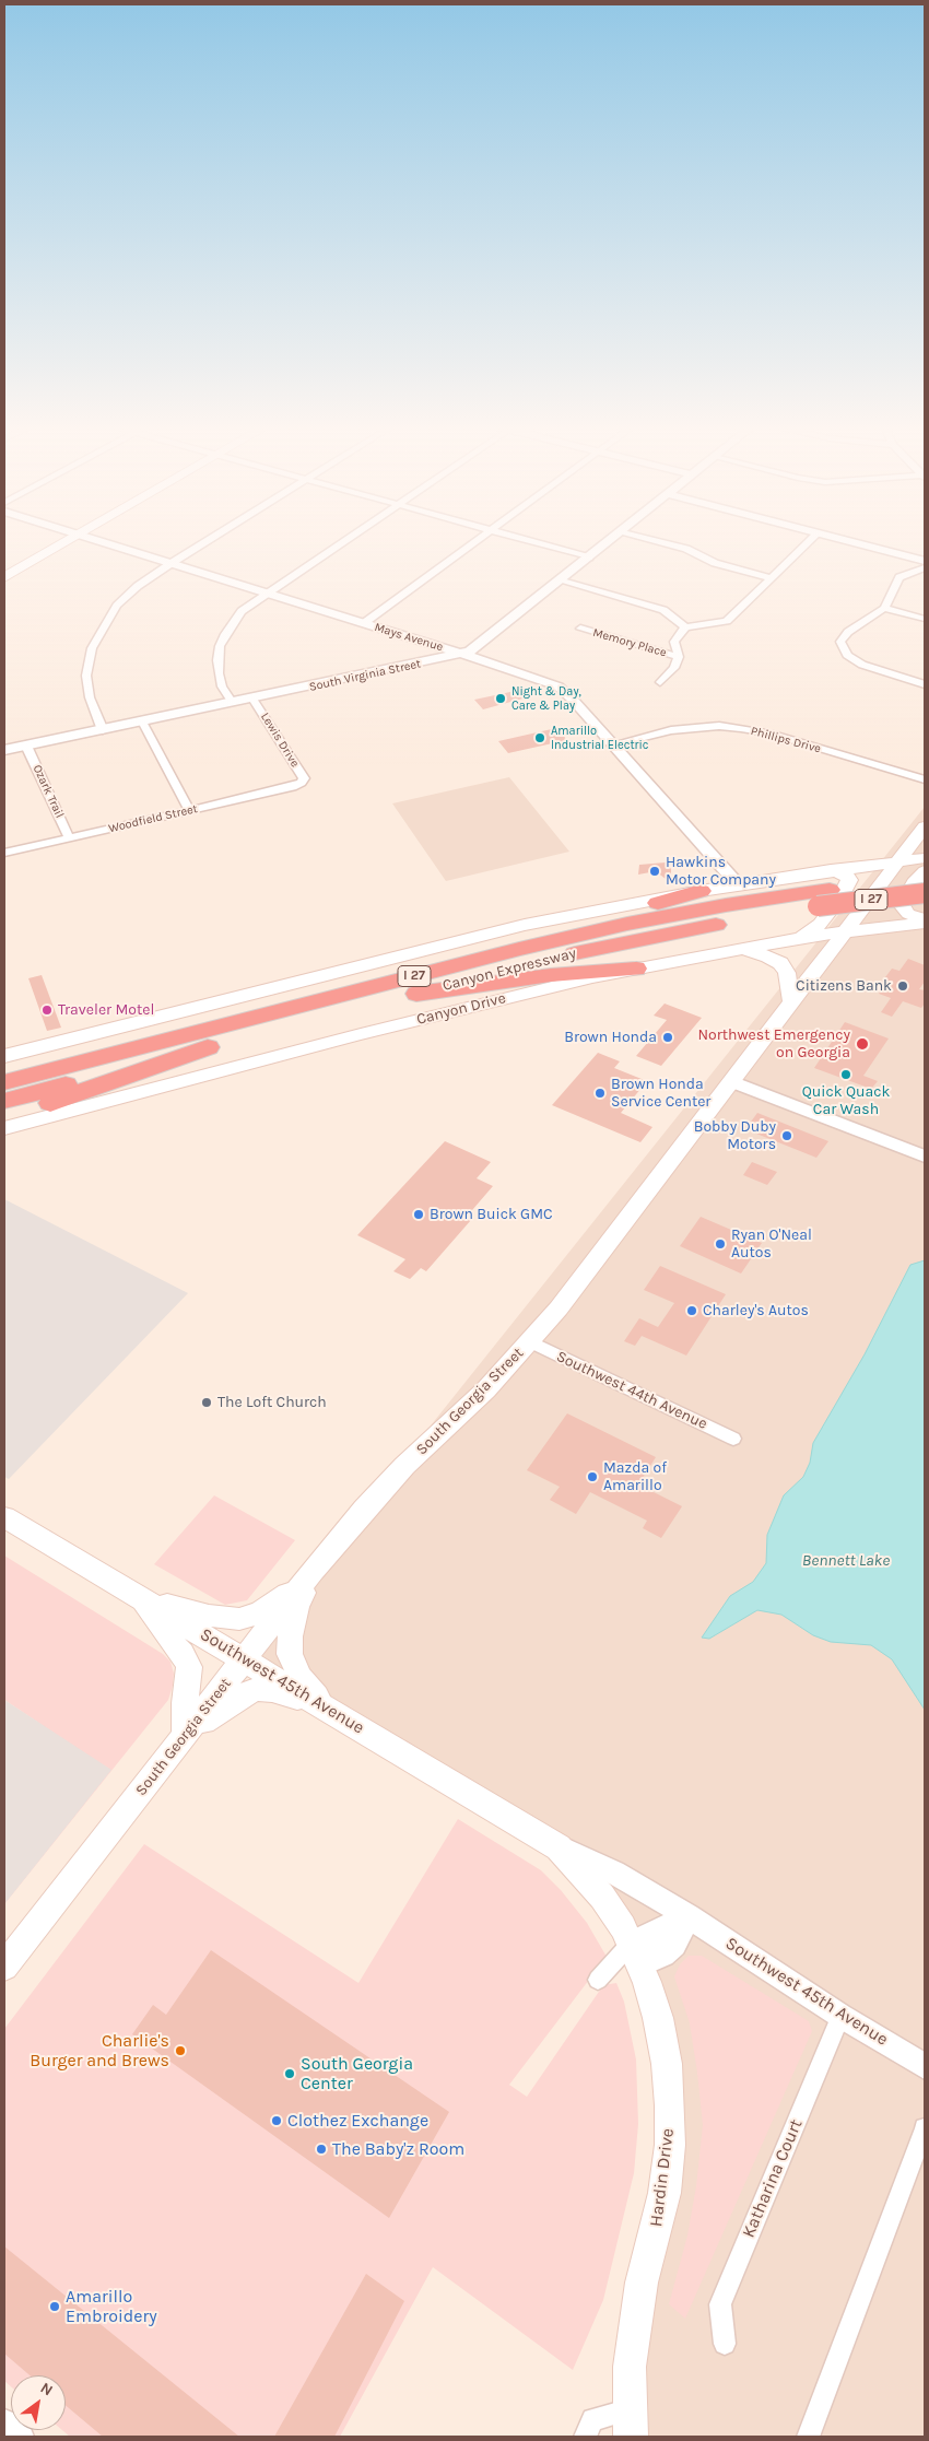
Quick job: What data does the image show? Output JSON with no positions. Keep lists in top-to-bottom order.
{
  "streets": {
    "highway": ["I 27", "Canyon Expressway"],
    "main road": [
      "Canyon Drive",
      "South Georgia Street",
      "Southwest 45th Avenue",
      "Hardin Drive"
    ],
    "street": [
      "Mays Avenue",
      "Memory Place",
      "South Virginia Street",
      "Lewis Drive",
      "Phillips Drive",
      "Ozark Trail",
      "Woodfield Street",
      "Southwest 44th Avenue",
      "Katharina Court"
    ]
  },
  "crossings": [
    ["Mays Avenue", "South Virginia Street"],
    ["Mays Avenue", "Phillips Drive"],
    ["South Virginia Street", "Lewis Drive"],
    ["South Virginia Street", "Ozark Trail"],
    ["Lewis Drive", "Woodfield Street"],
    ["Ozark Trail", "Woodfield Street"],
    ["Canyon Drive", "South Georgia Street"],
    ["Southwest 44th Avenue", "South Georgia Street"],
    ["South Georgia Street", "Southwest 45th Avenue"],
    ["Southwest 45th Avenue", "Hardin Drive"],
    ["Southwest 45th Avenue", "Katharina Court"]
  ],
  "water": ["Bennett Lake"],
  "places": [
    "Night & Day, Care & Play",
    "Amarillo Industrial Electric",
    "Hawkins Motor Company",
    "Citizens Bank",
    "Traveler Motel",
    "Brown Honda",
    "Northwest Emergency on Georgia",
    "Quick Quack Car Wash",
    "Brown Honda Service Center",
    "Bobby Duby Motors",
    "Brown Buick GMC",
    "Ryan O'Neal Autos",
    "Charley's Autos",
    "The Loft Church",
    "Mazda of Amarillo",
    "Charlie's Burger and Brews",
    "South Georgia Center",
    "Clothez Exchange",
    "The Baby'z Room",
    "Amarillo Embroidery"
  ],
  "north": "top right"
}
